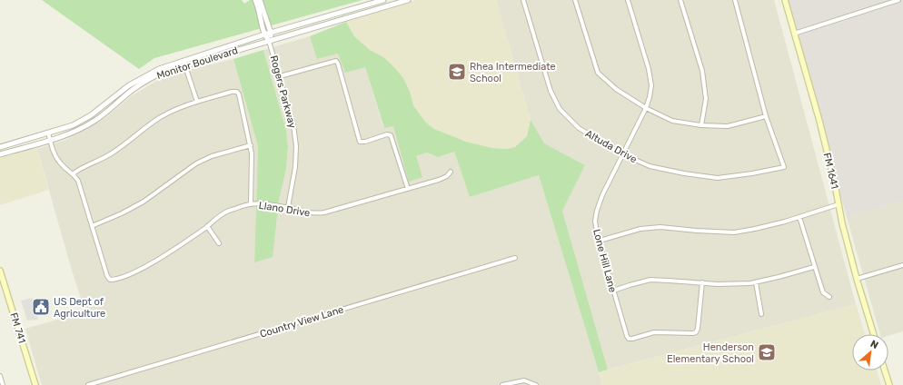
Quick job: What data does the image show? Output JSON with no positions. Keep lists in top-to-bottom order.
{
  "streets": {
    "main road": ["FM 1641", "FM 741"],
    "street": [
      "Monitor Boulevard",
      "Rogers Parkway",
      "Altuda Drive",
      "Llano Drive",
      "Lone Hill Lane",
      "Country View Lane"
    ]
  },
  "crossings": [
    ["Monitor Boulevard", "Rogers Parkway"],
    ["Rogers Parkway", "Llano Drive"],
    ["Altuda Drive", "Lone Hill Lane"]
  ],
  "places": {
    "school or university": ["Rhea Intermediate School", "Henderson Elementary School"],
    "public building": ["US Dept of Agriculture"]
  },
  "north": "top right"
}
